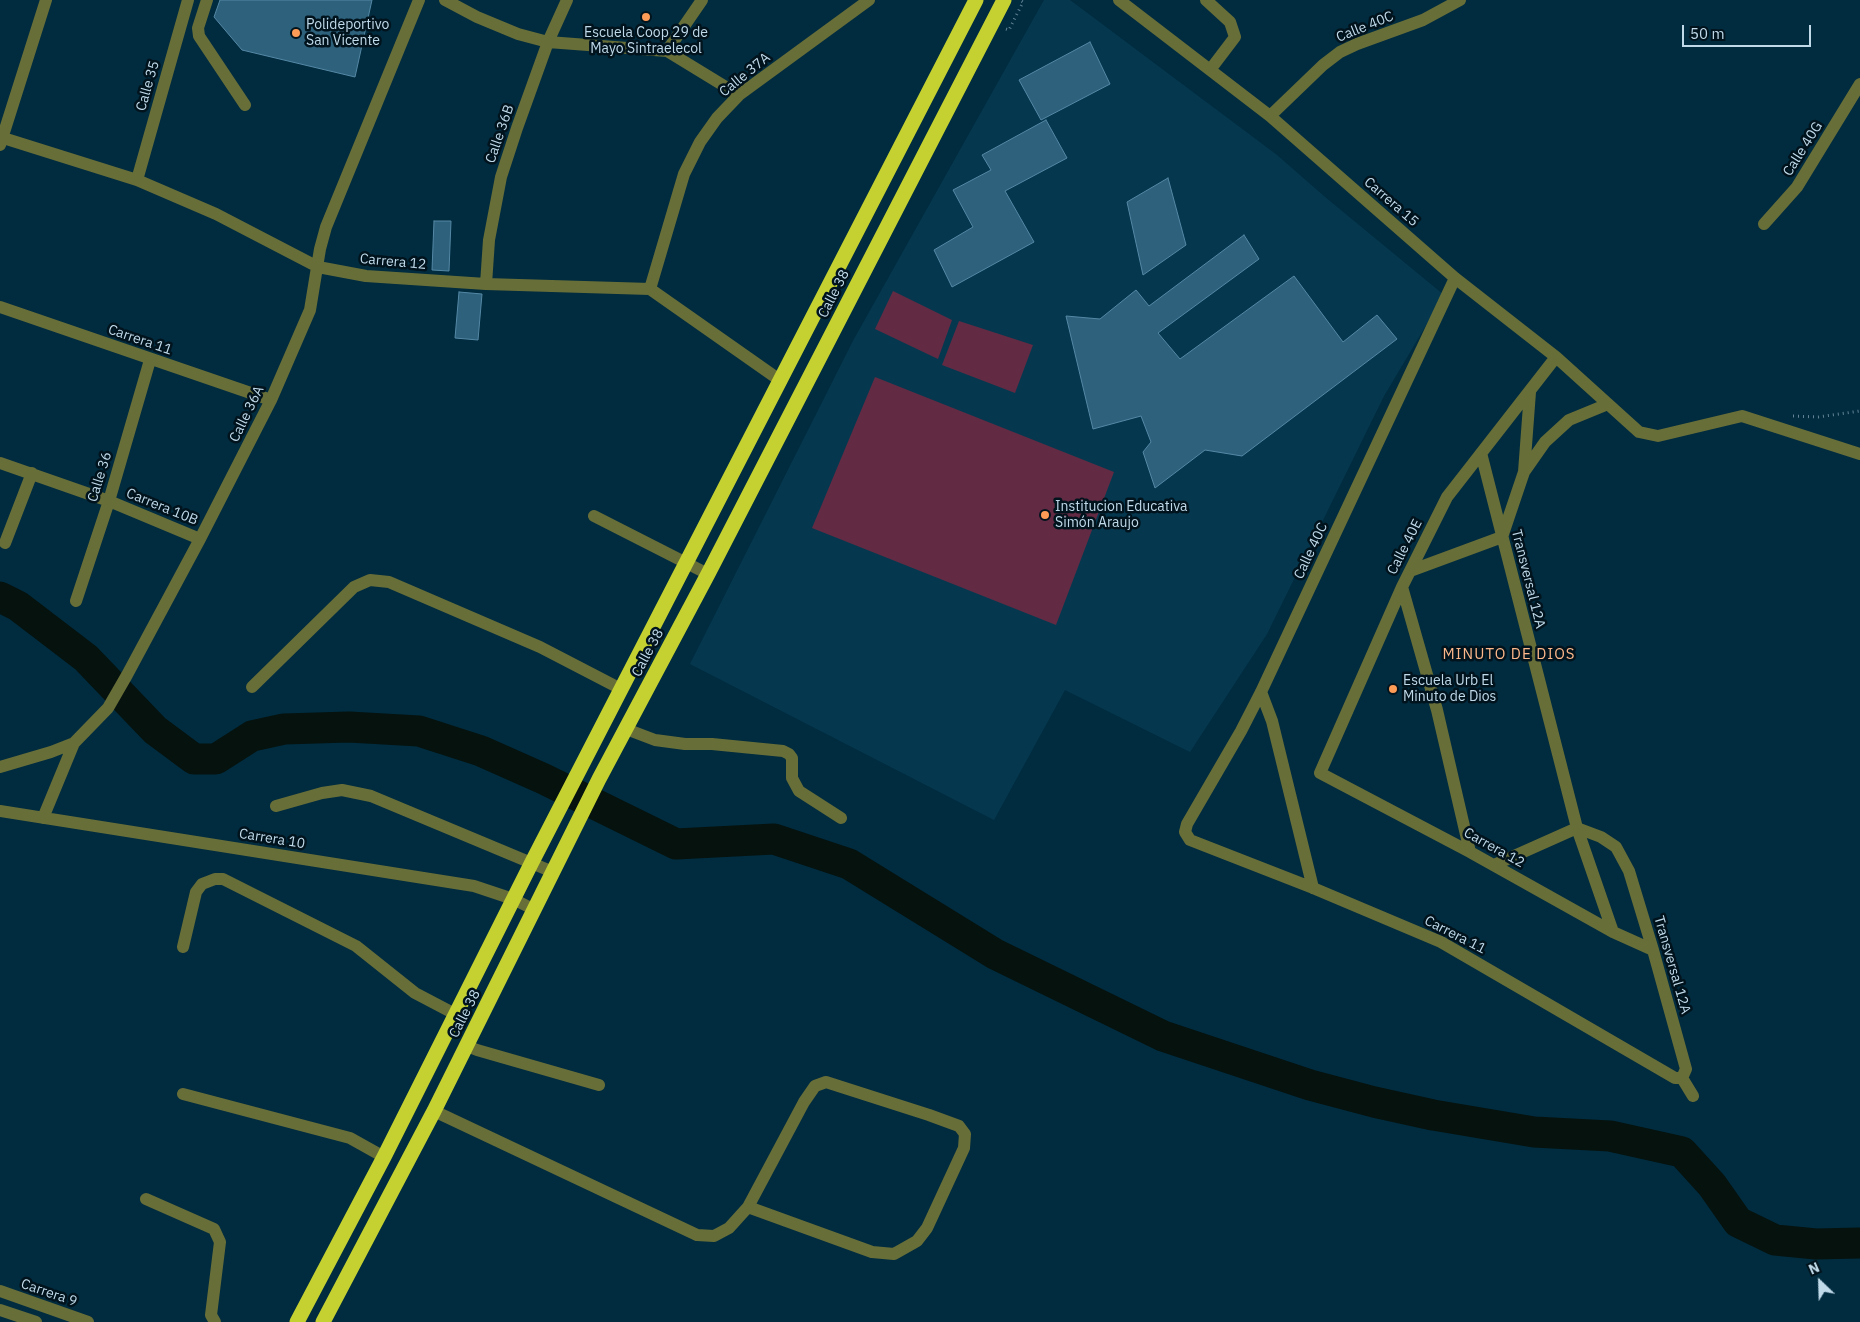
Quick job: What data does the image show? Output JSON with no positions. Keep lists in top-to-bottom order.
{
  "streets": {
    "highway": ["Calle 38"],
    "street": [
      "Calle 40C",
      "Calle 37A",
      "Calle 35",
      "Calle 36B",
      "Calle 40G",
      "Carrera 15",
      "Carrera 12",
      "Carrera 11",
      "Calle 36A",
      "Calle 36",
      "Carrera 10B",
      "Calle 40E",
      "Transversal 12A",
      "Carrera 10",
      "Carrera 9"
    ]
  },
  "crossings": [
    ["Calle 40C", "Carrera 15"],
    ["Calle 40C", "Carrera 11"],
    ["Calle 37A", "Carrera 12"],
    ["Calle 35", "Carrera 12"],
    ["Calle 36B", "Carrera 12"],
    ["Carrera 15", "Calle 40E"],
    ["Carrera 12", "Calle 36A"],
    ["Carrera 12", "Calle 40E"],
    ["Carrera 12", "Transversal 12A"],
    ["Calle 38", "Carrera 10"],
    ["Carrera 11", "Calle 36A"],
    ["Carrera 11", "Calle 36"],
    ["Carrera 11", "Transversal 12A"],
    ["Calle 36A", "Carrera 10B"],
    ["Calle 36", "Carrera 10B"],
    ["Calle 40E", "Transversal 12A"]
  ],
  "districts": ["MINUTO DE DIOS"],
  "places": [
    "Escuela Coop 29 de Mayo Sintraelecol",
    "Polideportivo San Vicente",
    "Institucion Educativa Simón Araujo",
    "Escuela Urb El Minuto de Dios"
  ],
  "scale_bar": "50 m",
  "north": "top left"
}
